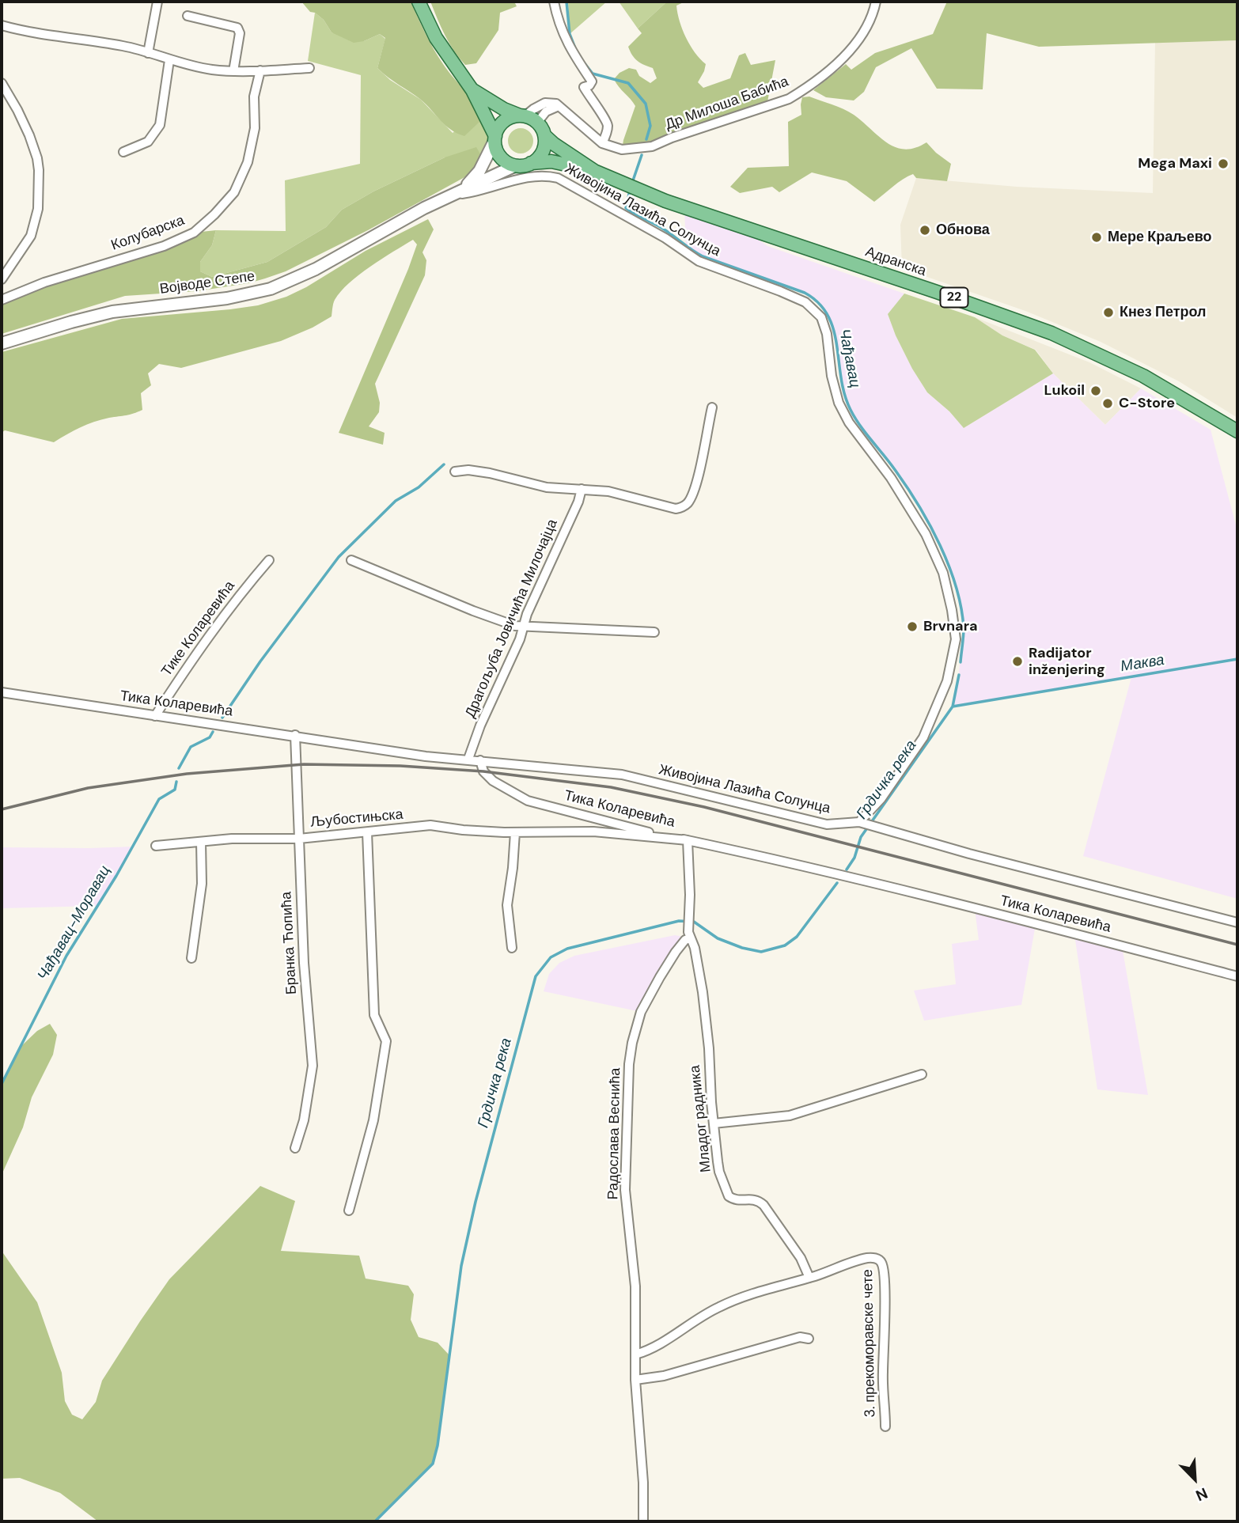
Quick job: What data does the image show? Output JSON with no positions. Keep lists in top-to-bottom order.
{
  "streets": {
    "main road": ["Адранска", "22"],
    "street": [
      "Др Милоша Бабића",
      "Живојина Лазића Солунца",
      "Колубарска",
      "Војводе Степе",
      "Драгољуба Јовичића Милочајца",
      "Тике Коларевића",
      "Тика Коларевића",
      "Љубостињска",
      "Бранка Ћопића",
      "Младог радника",
      "Радослава Веснића",
      "3. прекоморавске чете"
    ]
  },
  "crossings": [
    ["Живојина Лазића Солунца", "Војводе Степе"],
    ["Живојина Лазића Солунца", "Тика Коларевића"],
    ["Адранска", "Војводе Степе"],
    ["Адранска", "22"],
    ["Војводе Степе", "22"],
    ["Драгољуба Јовичића Милочајца", "Тика Коларевића"],
    ["Тике Коларевића", "Тика Коларевића"],
    ["Тика Коларевића", "Љубостињска"],
    ["Тика Коларевића", "Бранка Ћопића"],
    ["Тика Коларевића", "Младог радника"],
    ["Љубостињска", "Бранка Ћопића"],
    ["Љубостињска", "Младог радника"],
    ["Младог радника", "Радослава Веснића"],
    ["Младог радника", "3. прекоморавске чете"],
    ["Радослава Веснића", "3. прекоморавске чете"]
  ],
  "water": [
    "Чађавац",
    "Маква",
    "Грдичка река",
    "Чађавац-Моравац"
  ],
  "places": [
    "Mega Maxi",
    "Обнова",
    "Мере Краљево",
    "Кнез Петрол",
    "Lukoil",
    "C-Store",
    "Brvnara",
    "Radijator inženjering"
  ],
  "north": "bottom right"
}
